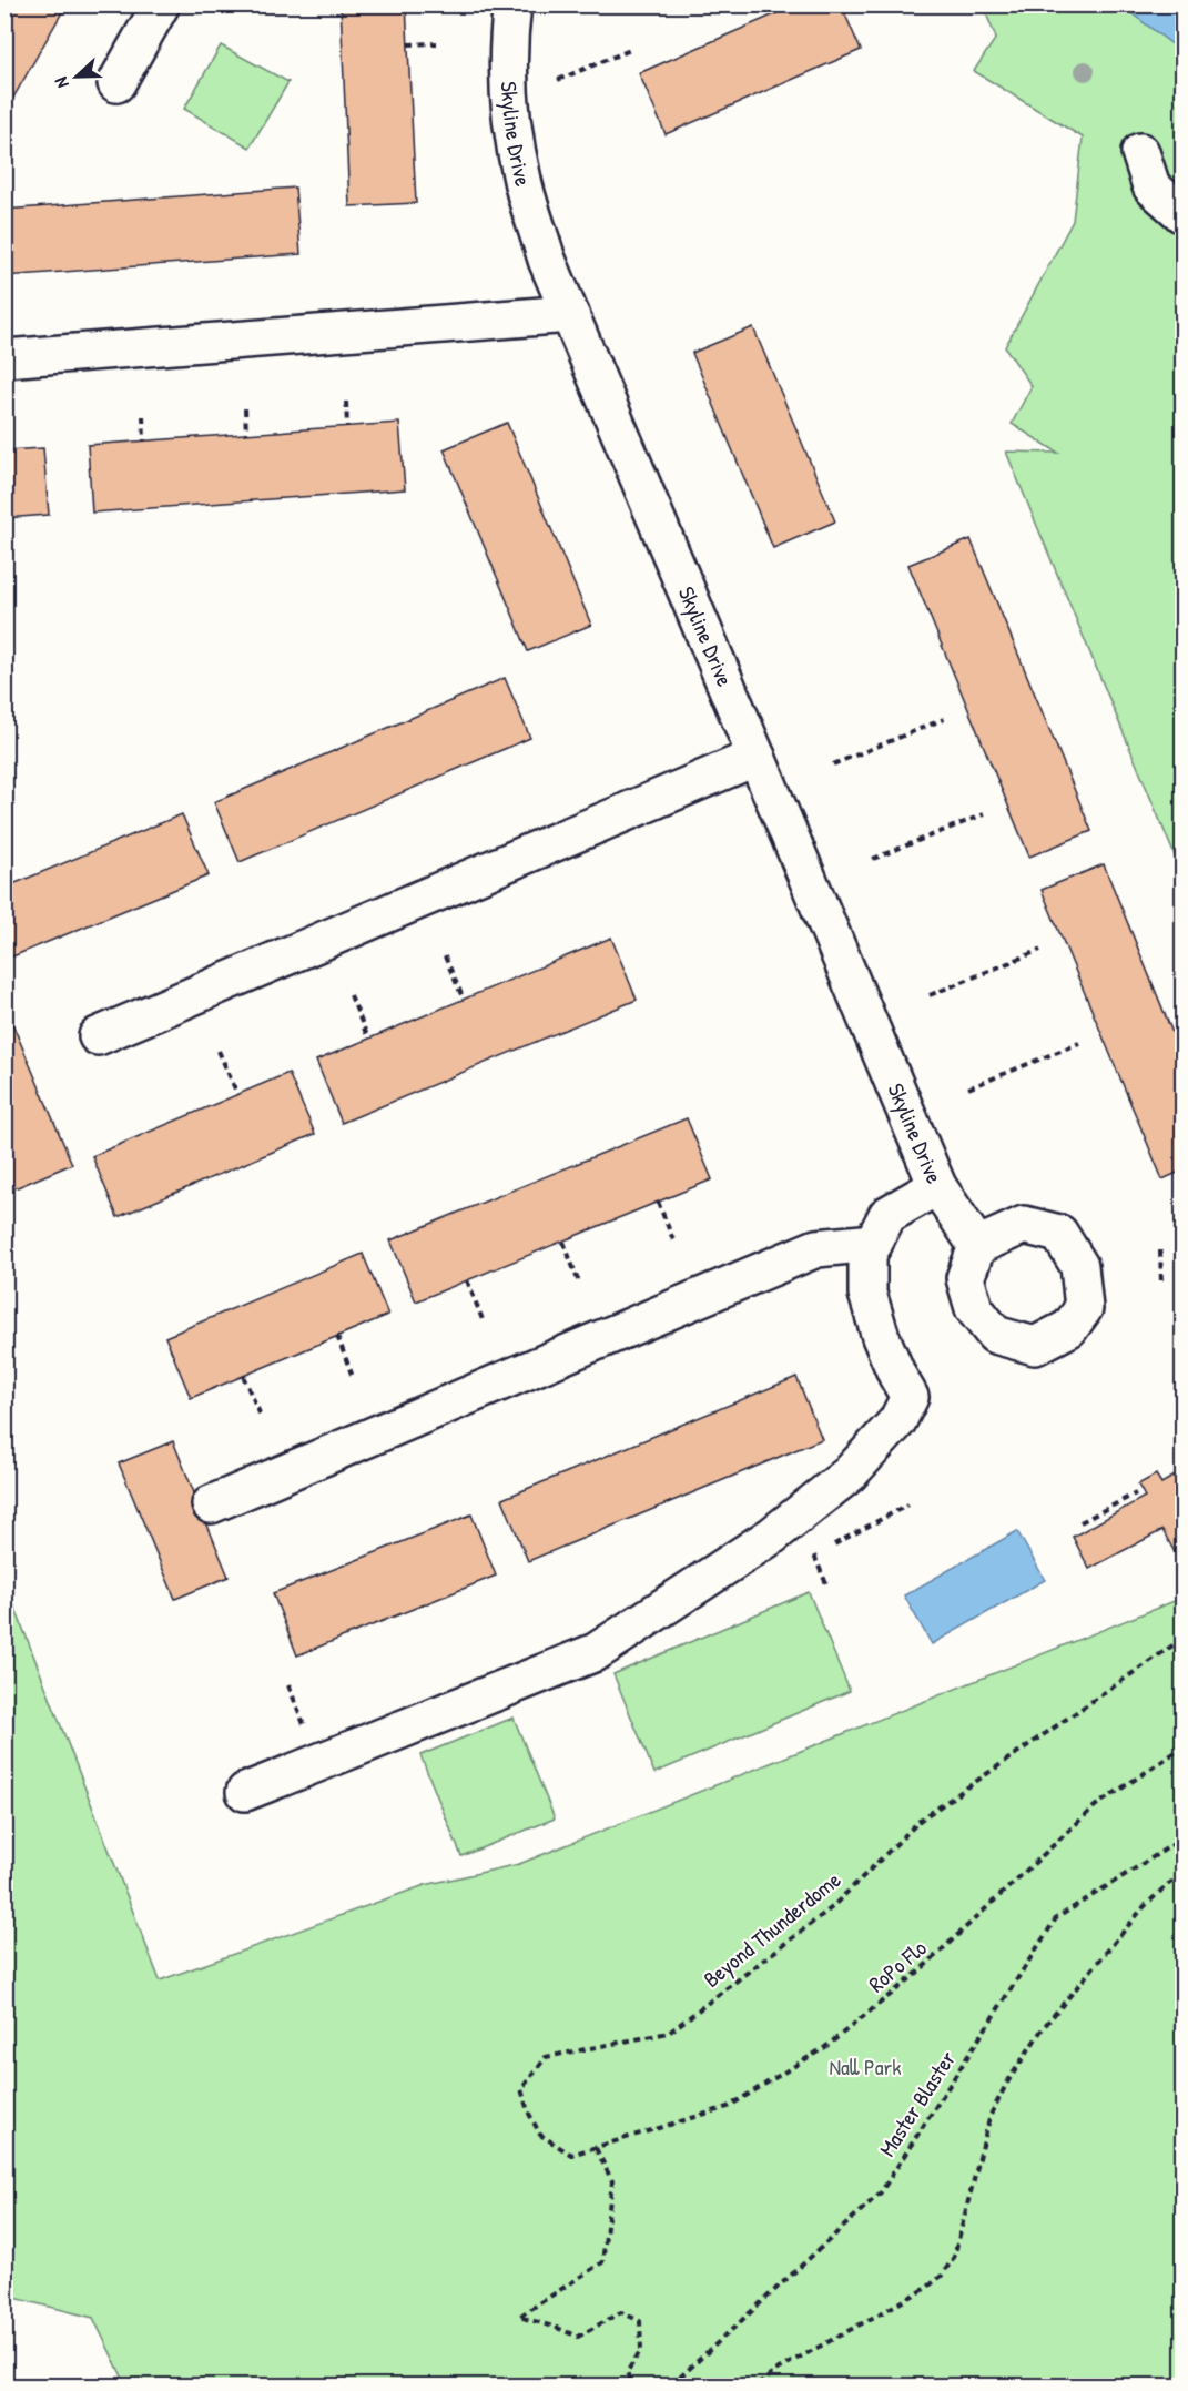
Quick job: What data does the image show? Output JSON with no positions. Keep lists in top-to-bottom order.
{
  "streets": {
    "street": ["Skyline Drive"],
    "path": ["Beyond Thunderdome", "RoPo Flo", "Master Blaster"]
  },
  "crossings": [
    ["Beyond Thunderdome", "RoPo Flo"]
  ],
  "parks": ["Nall Park"],
  "north": "left"
}
